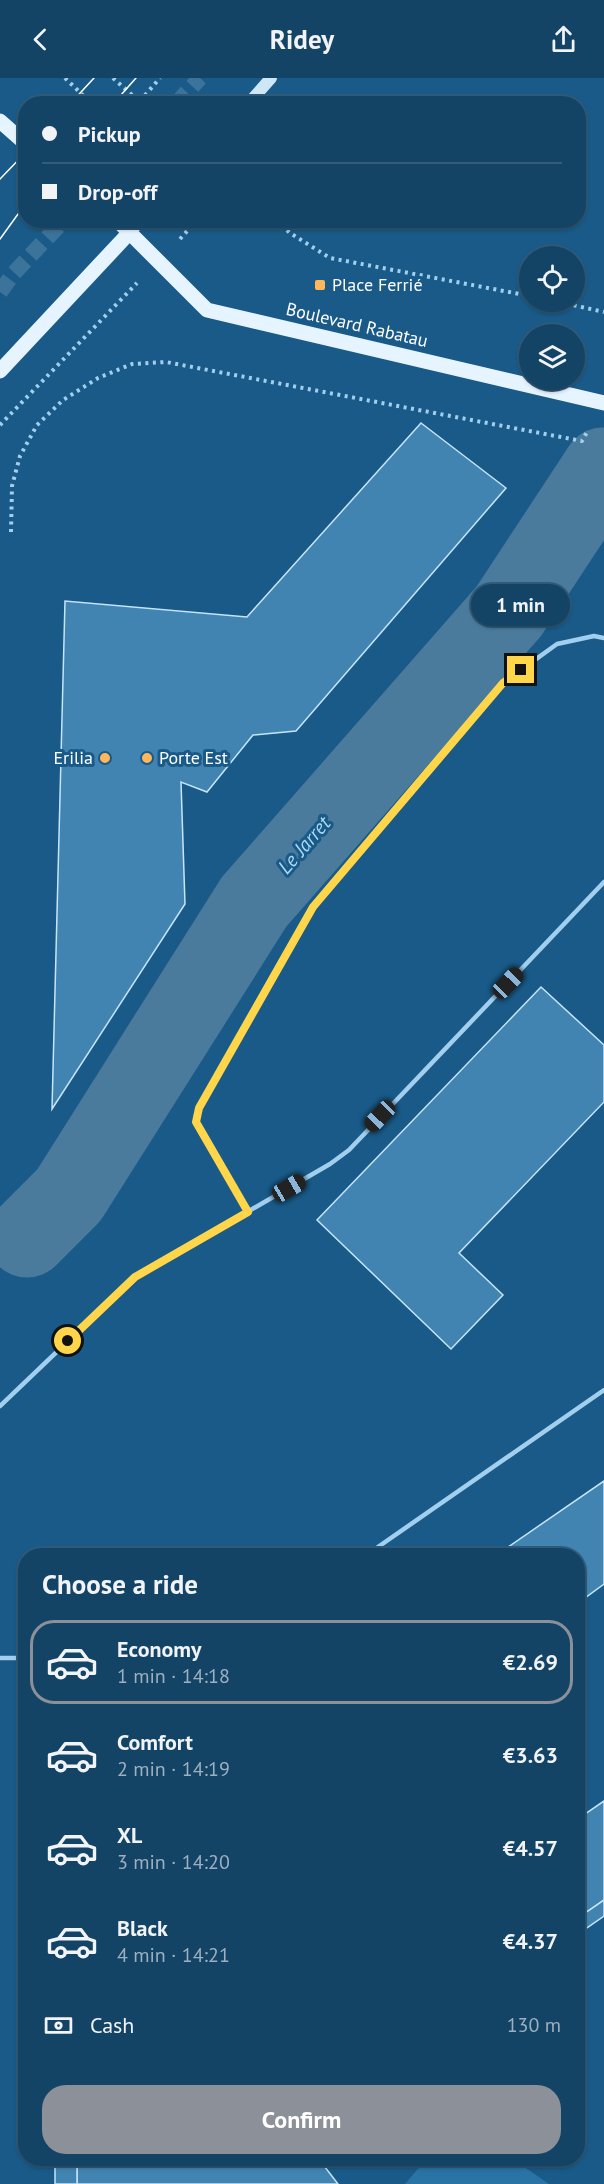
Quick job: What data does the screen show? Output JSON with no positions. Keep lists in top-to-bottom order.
{
  "streets": {
    "main road": ["Boulevard Rabatau"]
  },
  "water": ["Le Jarret"],
  "places": {
    "transit": ["Place Ferrié"],
    "other": ["Erilia", "Porte Est"]
  },
  "page": {
    "header": "Ridey",
    "banner": ["Pickup", "Drop-off"],
    "bubble": "1 min",
    "heading": "Choose a ride",
    "list": [
      {
        "name": "Economy",
        "note": "1 min · 14:18",
        "value": "€2.69"
      },
      {
        "name": "Comfort",
        "note": "2 min · 14:19",
        "value": "€3.63"
      },
      {
        "name": "XL",
        "note": "3 min · 14:20",
        "value": "€4.57"
      },
      {
        "name": "Black",
        "note": "4 min · 14:21",
        "value": "€4.37"
      }
    ],
    "pay": ["Cash", "130 m"],
    "buttons": "Confirm"
  }
}
